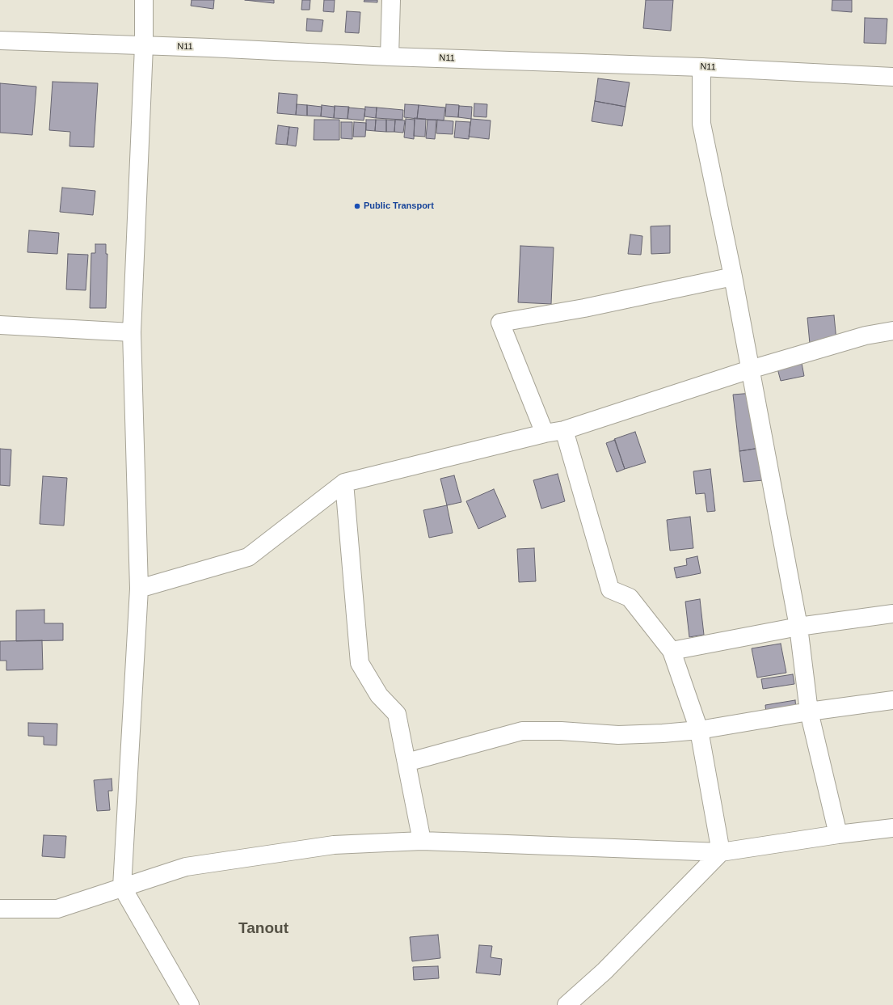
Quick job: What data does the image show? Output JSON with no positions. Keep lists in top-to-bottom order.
{
  "streets": {
    "street": ["N11"]
  },
  "districts": ["Tanout"],
  "places": ["Public Transport"]
}
